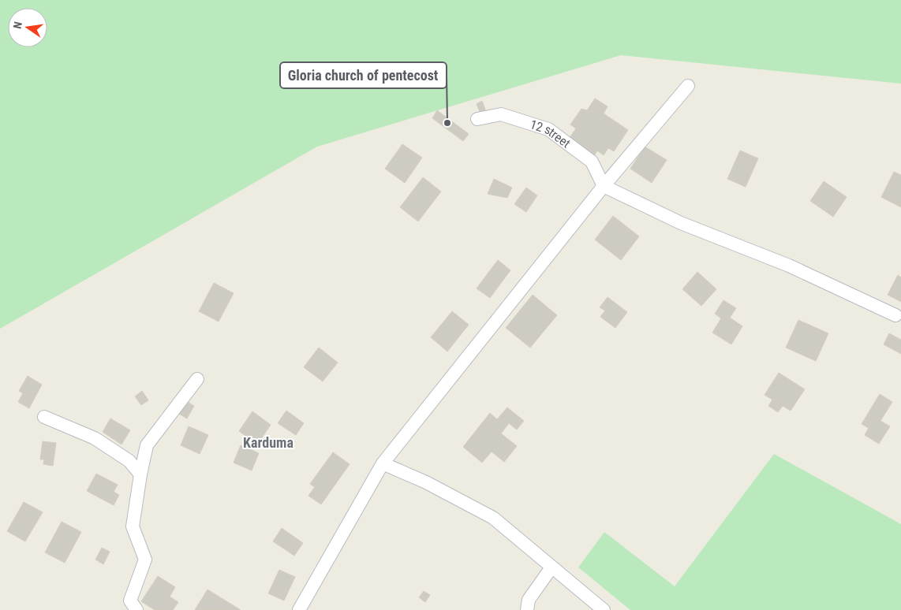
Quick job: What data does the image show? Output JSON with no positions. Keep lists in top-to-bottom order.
{
  "streets": {
    "street": ["12 street"]
  },
  "districts": ["Karduma"],
  "places": ["Gloria church of pentecost"],
  "north": "left"
}
